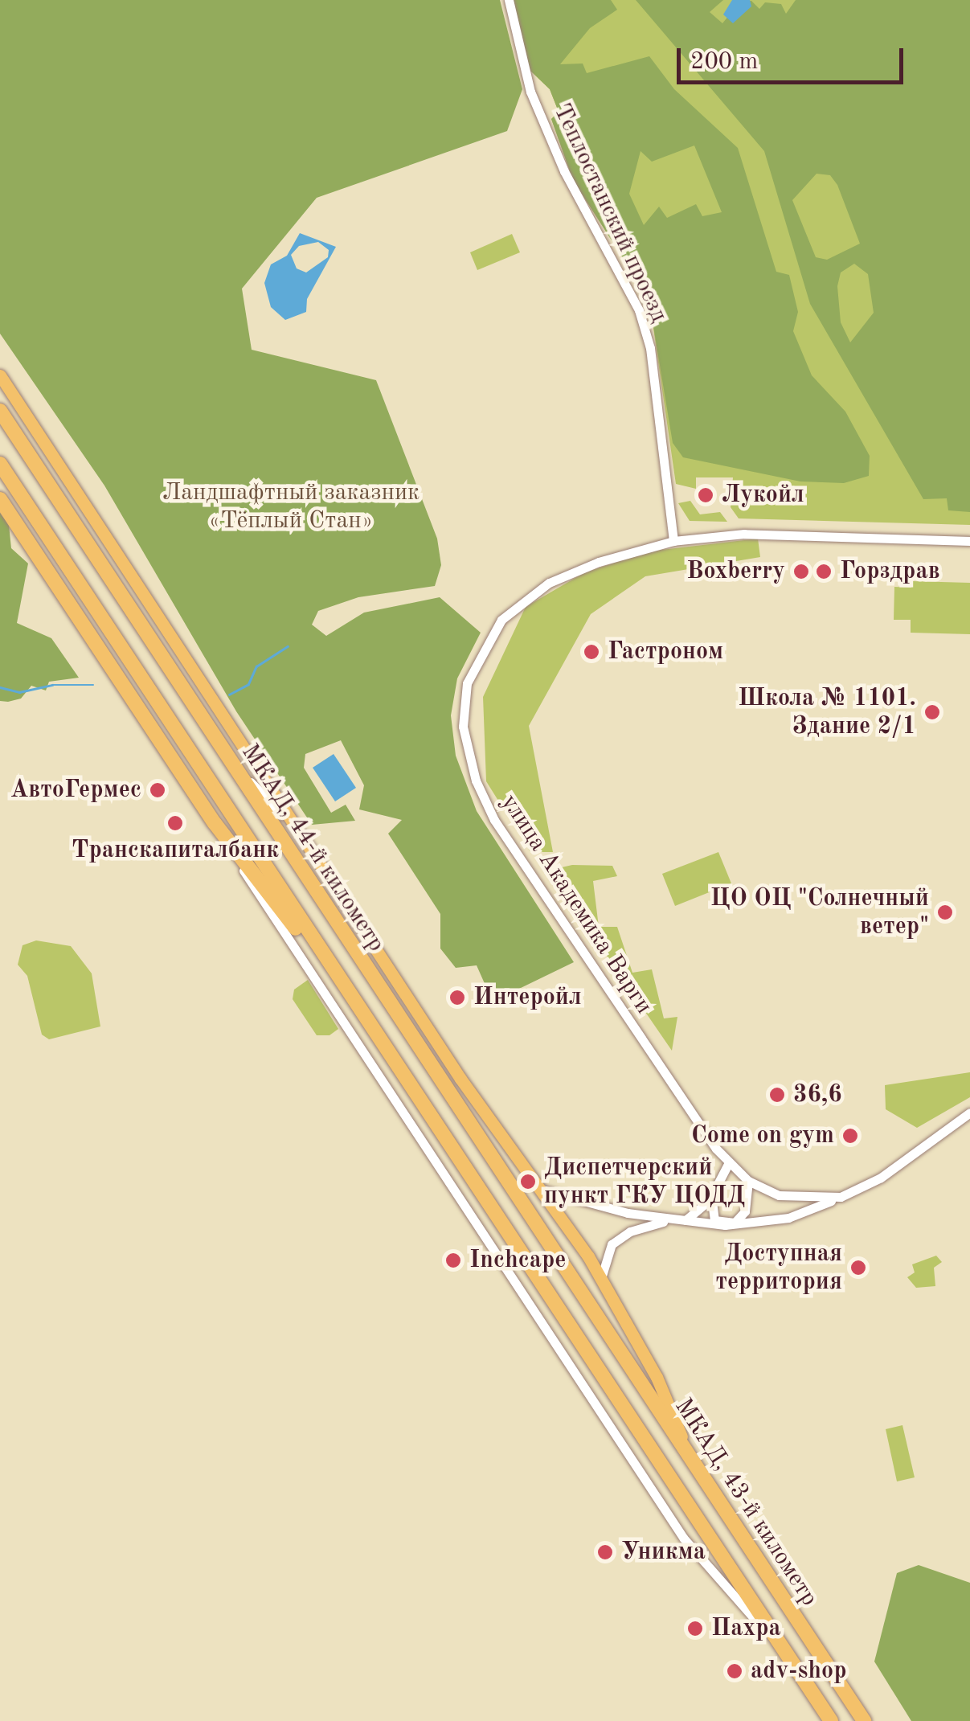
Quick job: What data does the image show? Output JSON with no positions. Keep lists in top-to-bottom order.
{
  "streets": {
    "highway": ["МКАД, 44-й километр", "МКАД, 43-й километр"],
    "street": ["Теплостанский проезд", "улица Академика Варги"]
  },
  "crossings": [
    ["Теплостанский проезд", "улица Академика Варги"],
    ["МКАД, 44-й километр", "МКАД, 43-й километр"]
  ],
  "parks": ["Ландшафтный заказник «Тёплый Стан»"],
  "places": [
    "Лукойл",
    "Boxberry",
    "Горздрав",
    "Гастроном",
    "Школа № 1101. Здание 2/1",
    "АвтоГермес",
    "Транскапиталбанк",
    "ЦО ОЦ \"Солнечный ветер\"",
    "Интеройл",
    "36,6",
    "Come on gym",
    "Диспетчерский пункт ГКУ ЦОДД",
    "Inchcape",
    "Доступная территория",
    "Уникма",
    "Пахра",
    "adv-shop"
  ],
  "scale_bar": "200 m"
}
